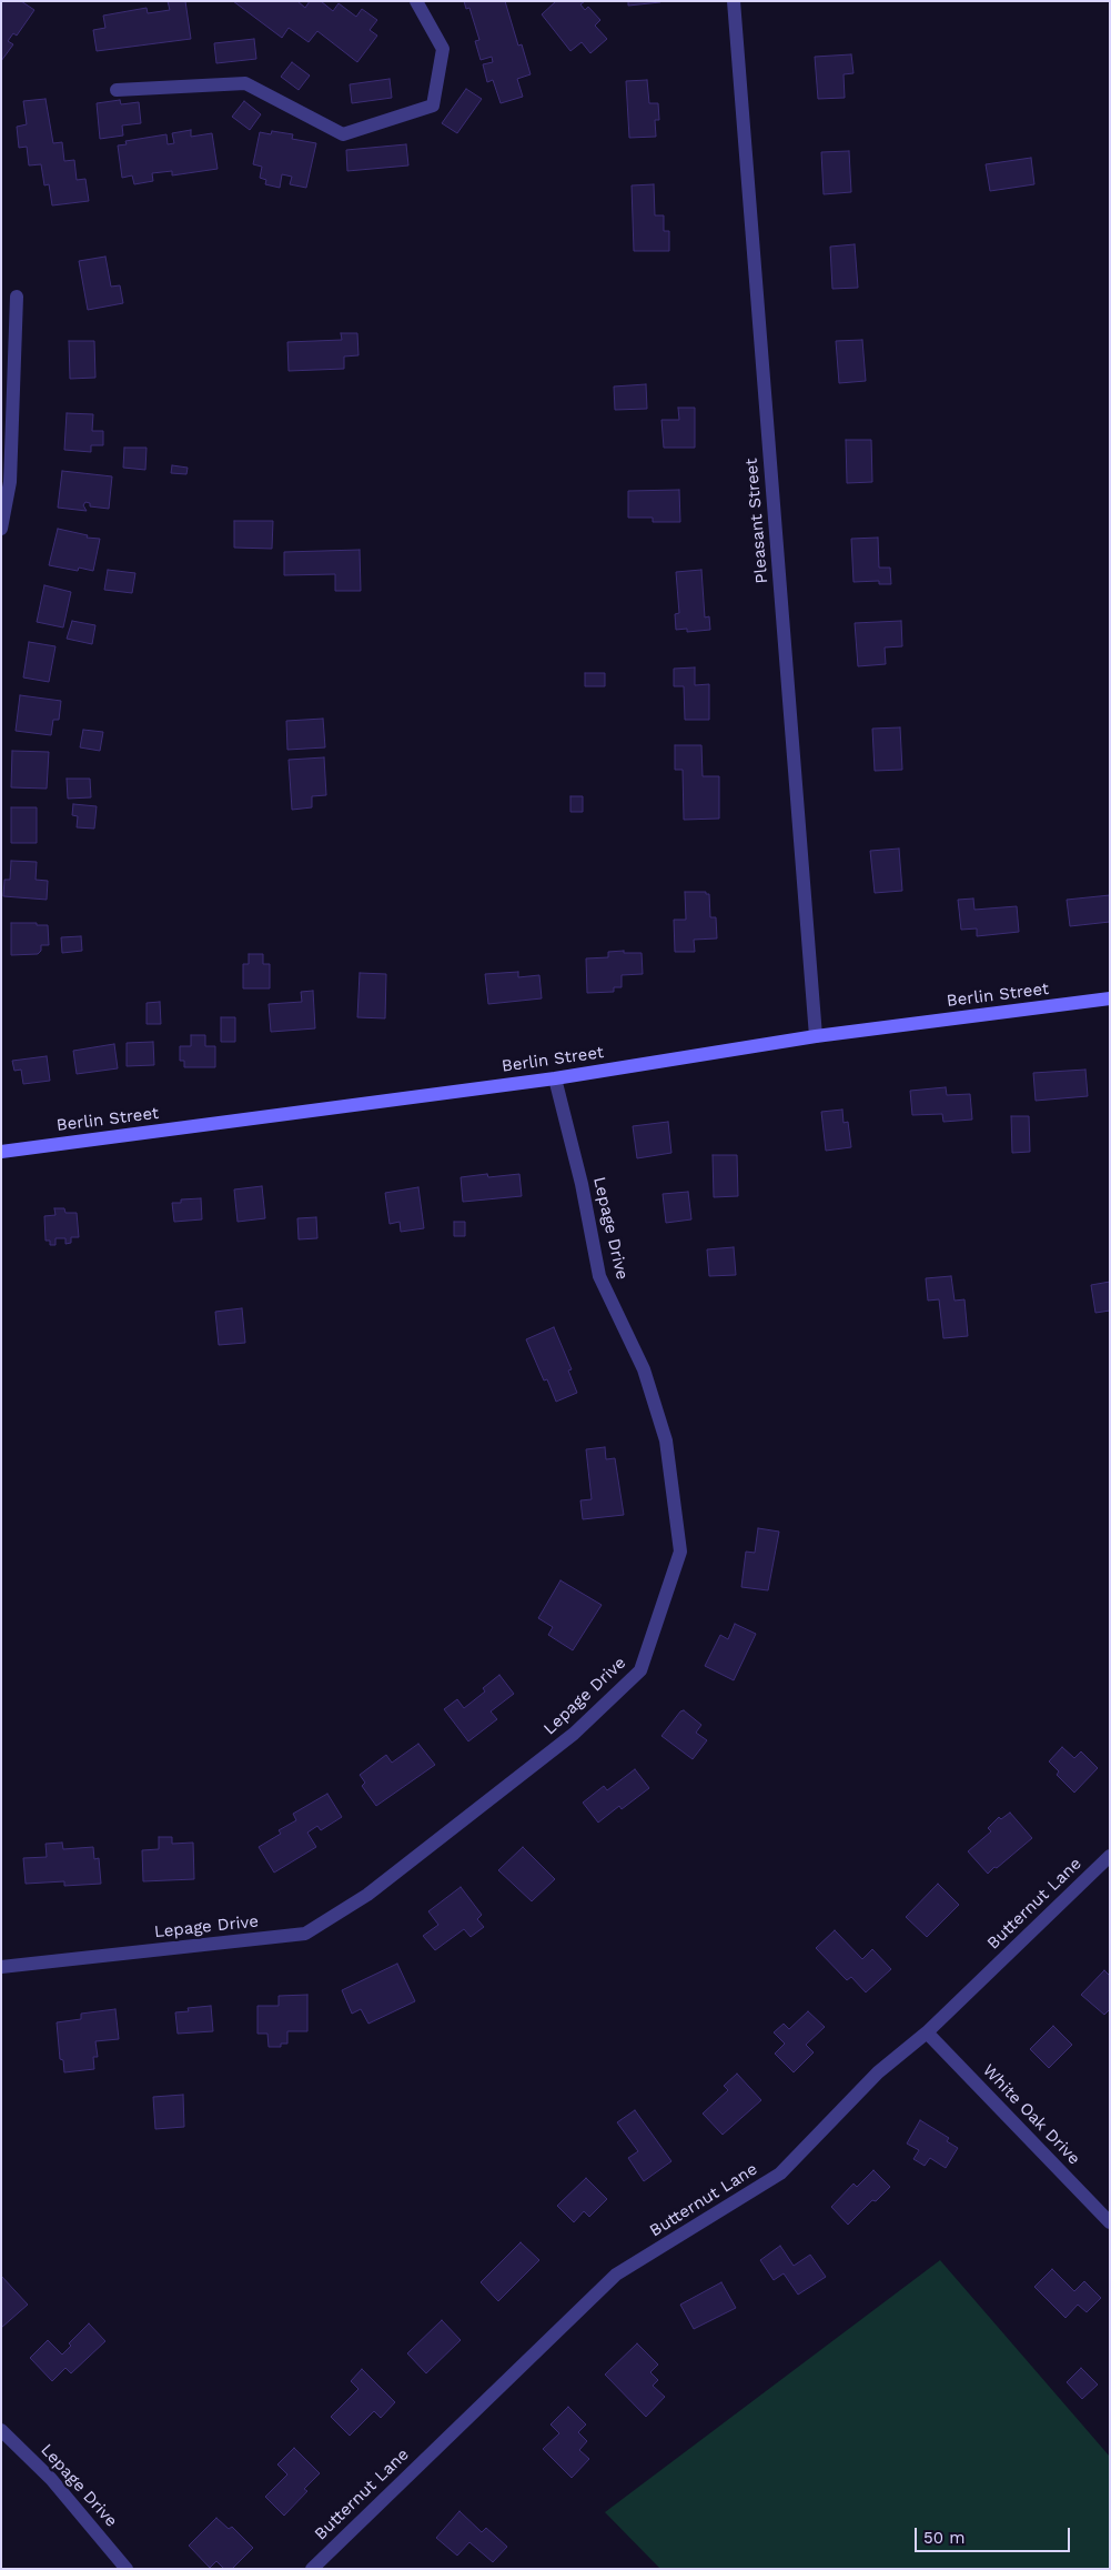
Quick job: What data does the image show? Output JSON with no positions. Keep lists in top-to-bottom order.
{
  "streets": {
    "main road": ["Berlin Street"],
    "street": [
      "Pleasant Street",
      "Lepage Drive",
      "Butternut Lane",
      "White Oak Drive"
    ]
  },
  "crossings": [
    ["Pleasant Street", "Berlin Street"],
    ["Berlin Street", "Lepage Drive"],
    ["Butternut Lane", "White Oak Drive"]
  ],
  "scale_bar": "50 m"
}
